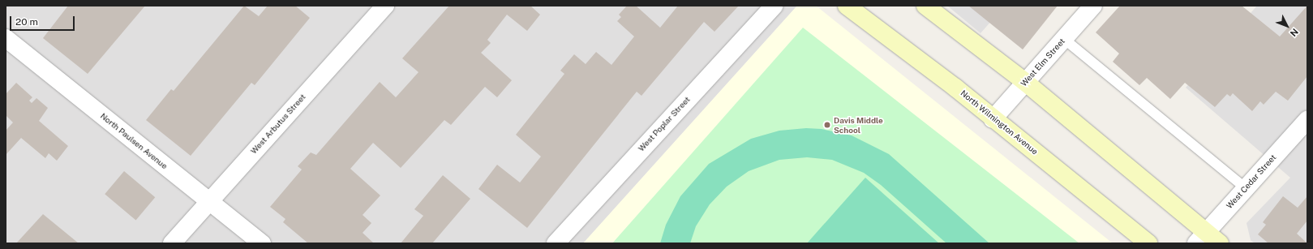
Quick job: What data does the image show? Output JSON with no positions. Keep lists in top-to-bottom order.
{
  "streets": {
    "main road": ["North Wilmington Avenue"],
    "street": [
      "West Elm Street",
      "West Arbutus Street",
      "West Poplar Street",
      "North Paulsen Avenue",
      "West Cedar Street"
    ]
  },
  "crossings": [
    ["West Elm Street", "North Wilmington Avenue"],
    ["West Arbutus Street", "North Paulsen Avenue"]
  ],
  "places": ["Davis Middle School"],
  "scale_bar": "20 m",
  "north": "bottom right"
}
